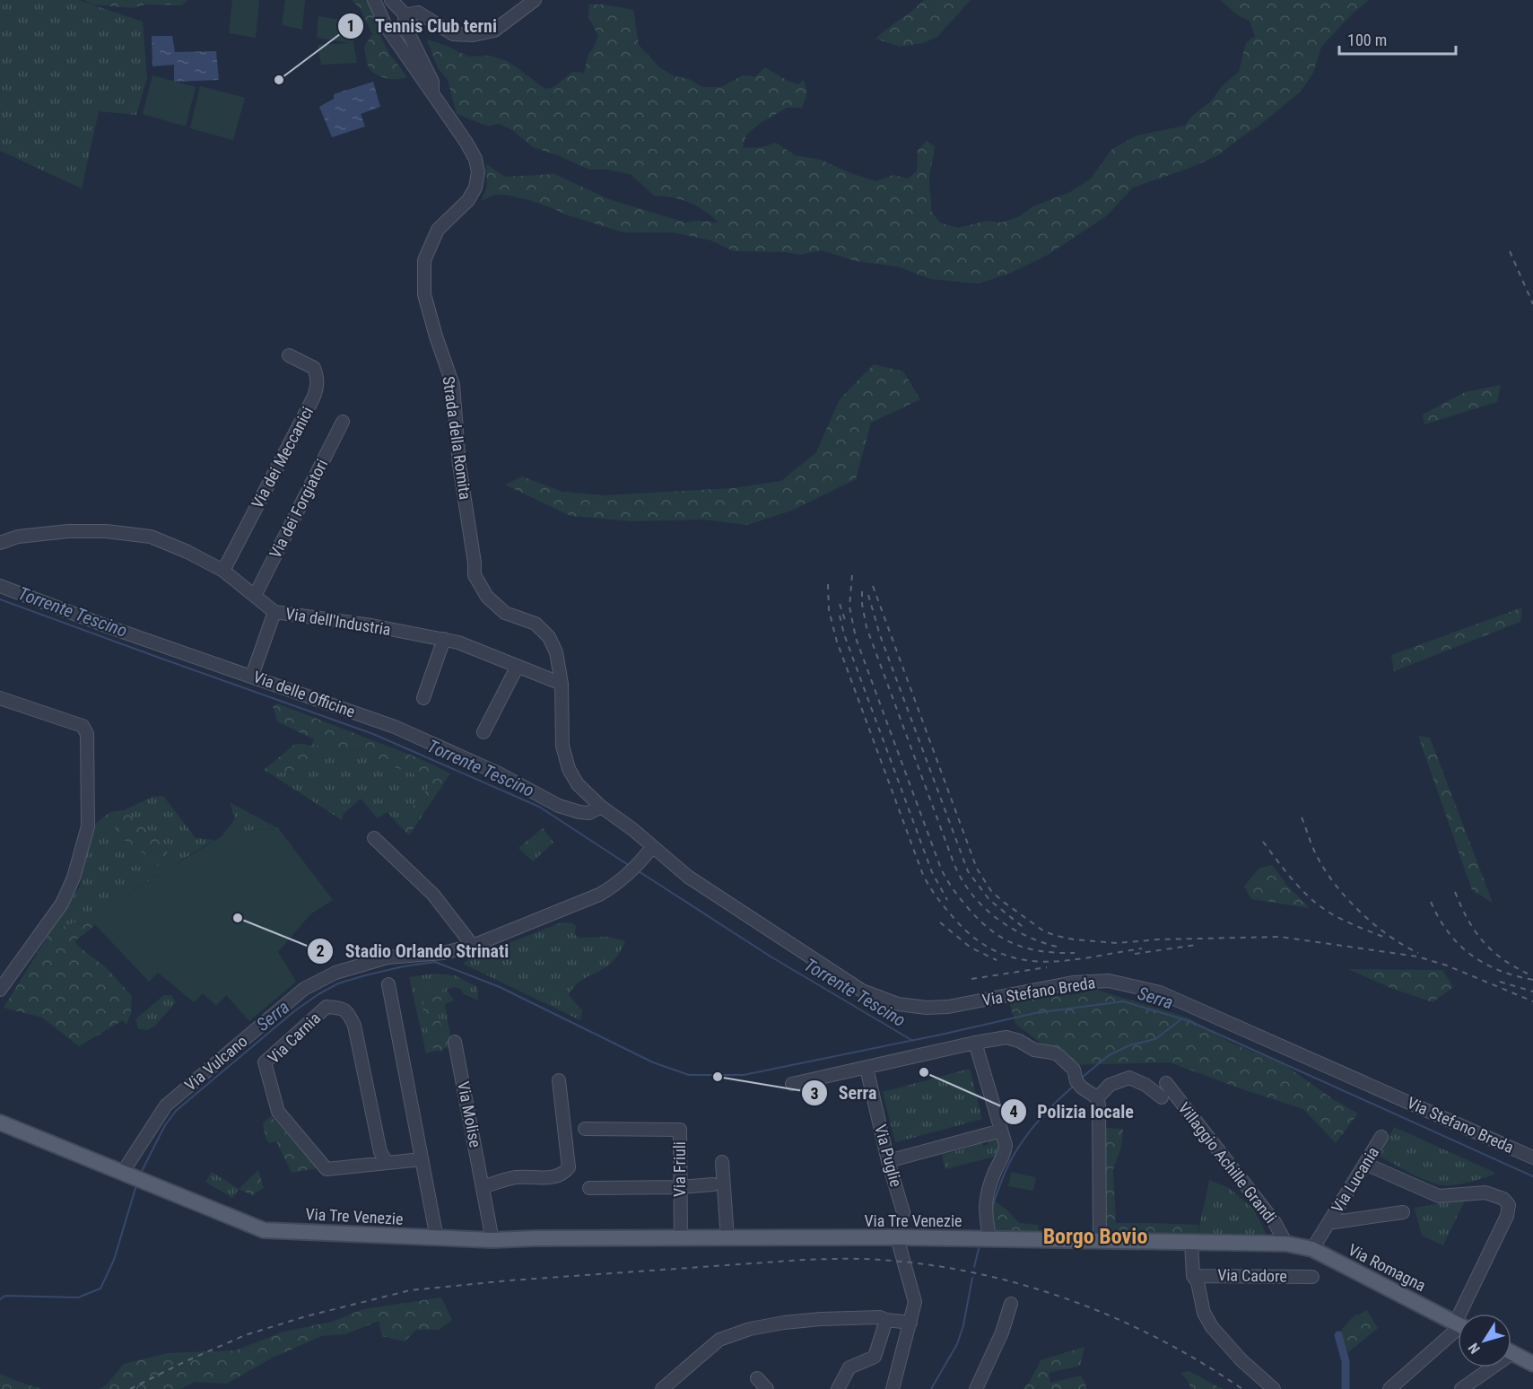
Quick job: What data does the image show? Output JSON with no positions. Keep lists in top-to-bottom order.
{
  "streets": {
    "main road": ["Via Tre Venezie", "Via Romagna"],
    "street": [
      "Strada della Romita",
      "Via dei Meccanici",
      "Via dei Forgiatori",
      "Via dell'Industria",
      "Via delle Officine",
      "Via Stefano Breda",
      "Via Carnia",
      "Via Vulcano",
      "Via Molise",
      "Via Puglie",
      "Villaggio Achille Grandi",
      "Via Friuli",
      "Via Lucania",
      "Via Cadore"
    ]
  },
  "crossings": [
    ["Strada della Romita", "Via dell'Industria"],
    ["Strada della Romita", "Via delle Officine"],
    ["Strada della Romita", "Via Stefano Breda"],
    ["Strada della Romita", "Via Vulcano"],
    ["Via dei Meccanici", "Via dell'Industria"],
    ["Via dei Forgiatori", "Via dell'Industria"],
    ["Via Stefano Breda", "Via Vulcano"],
    ["Via Vulcano", "Via Tre Venezie"],
    ["Via Molise", "Via Tre Venezie"],
    ["Villaggio Achille Grandi", "Via Tre Venezie"],
    ["Villaggio Achille Grandi", "Via Romagna"],
    ["Via Friuli", "Via Tre Venezie"],
    ["Via Lucania", "Via Romagna"],
    ["Via Tre Venezie", "Via Romagna"],
    ["Via Tre Venezie", "Via Cadore"]
  ],
  "districts": ["Borgo Bovio"],
  "water": ["Torrente Tescino", "Serra"],
  "places": [
    "Tennis Club terni",
    "Stadio Orlando Strinati",
    "Polizia locale",
    "Serra"
  ],
  "scale_bar": "100 m",
  "north": "bottom left"
}
